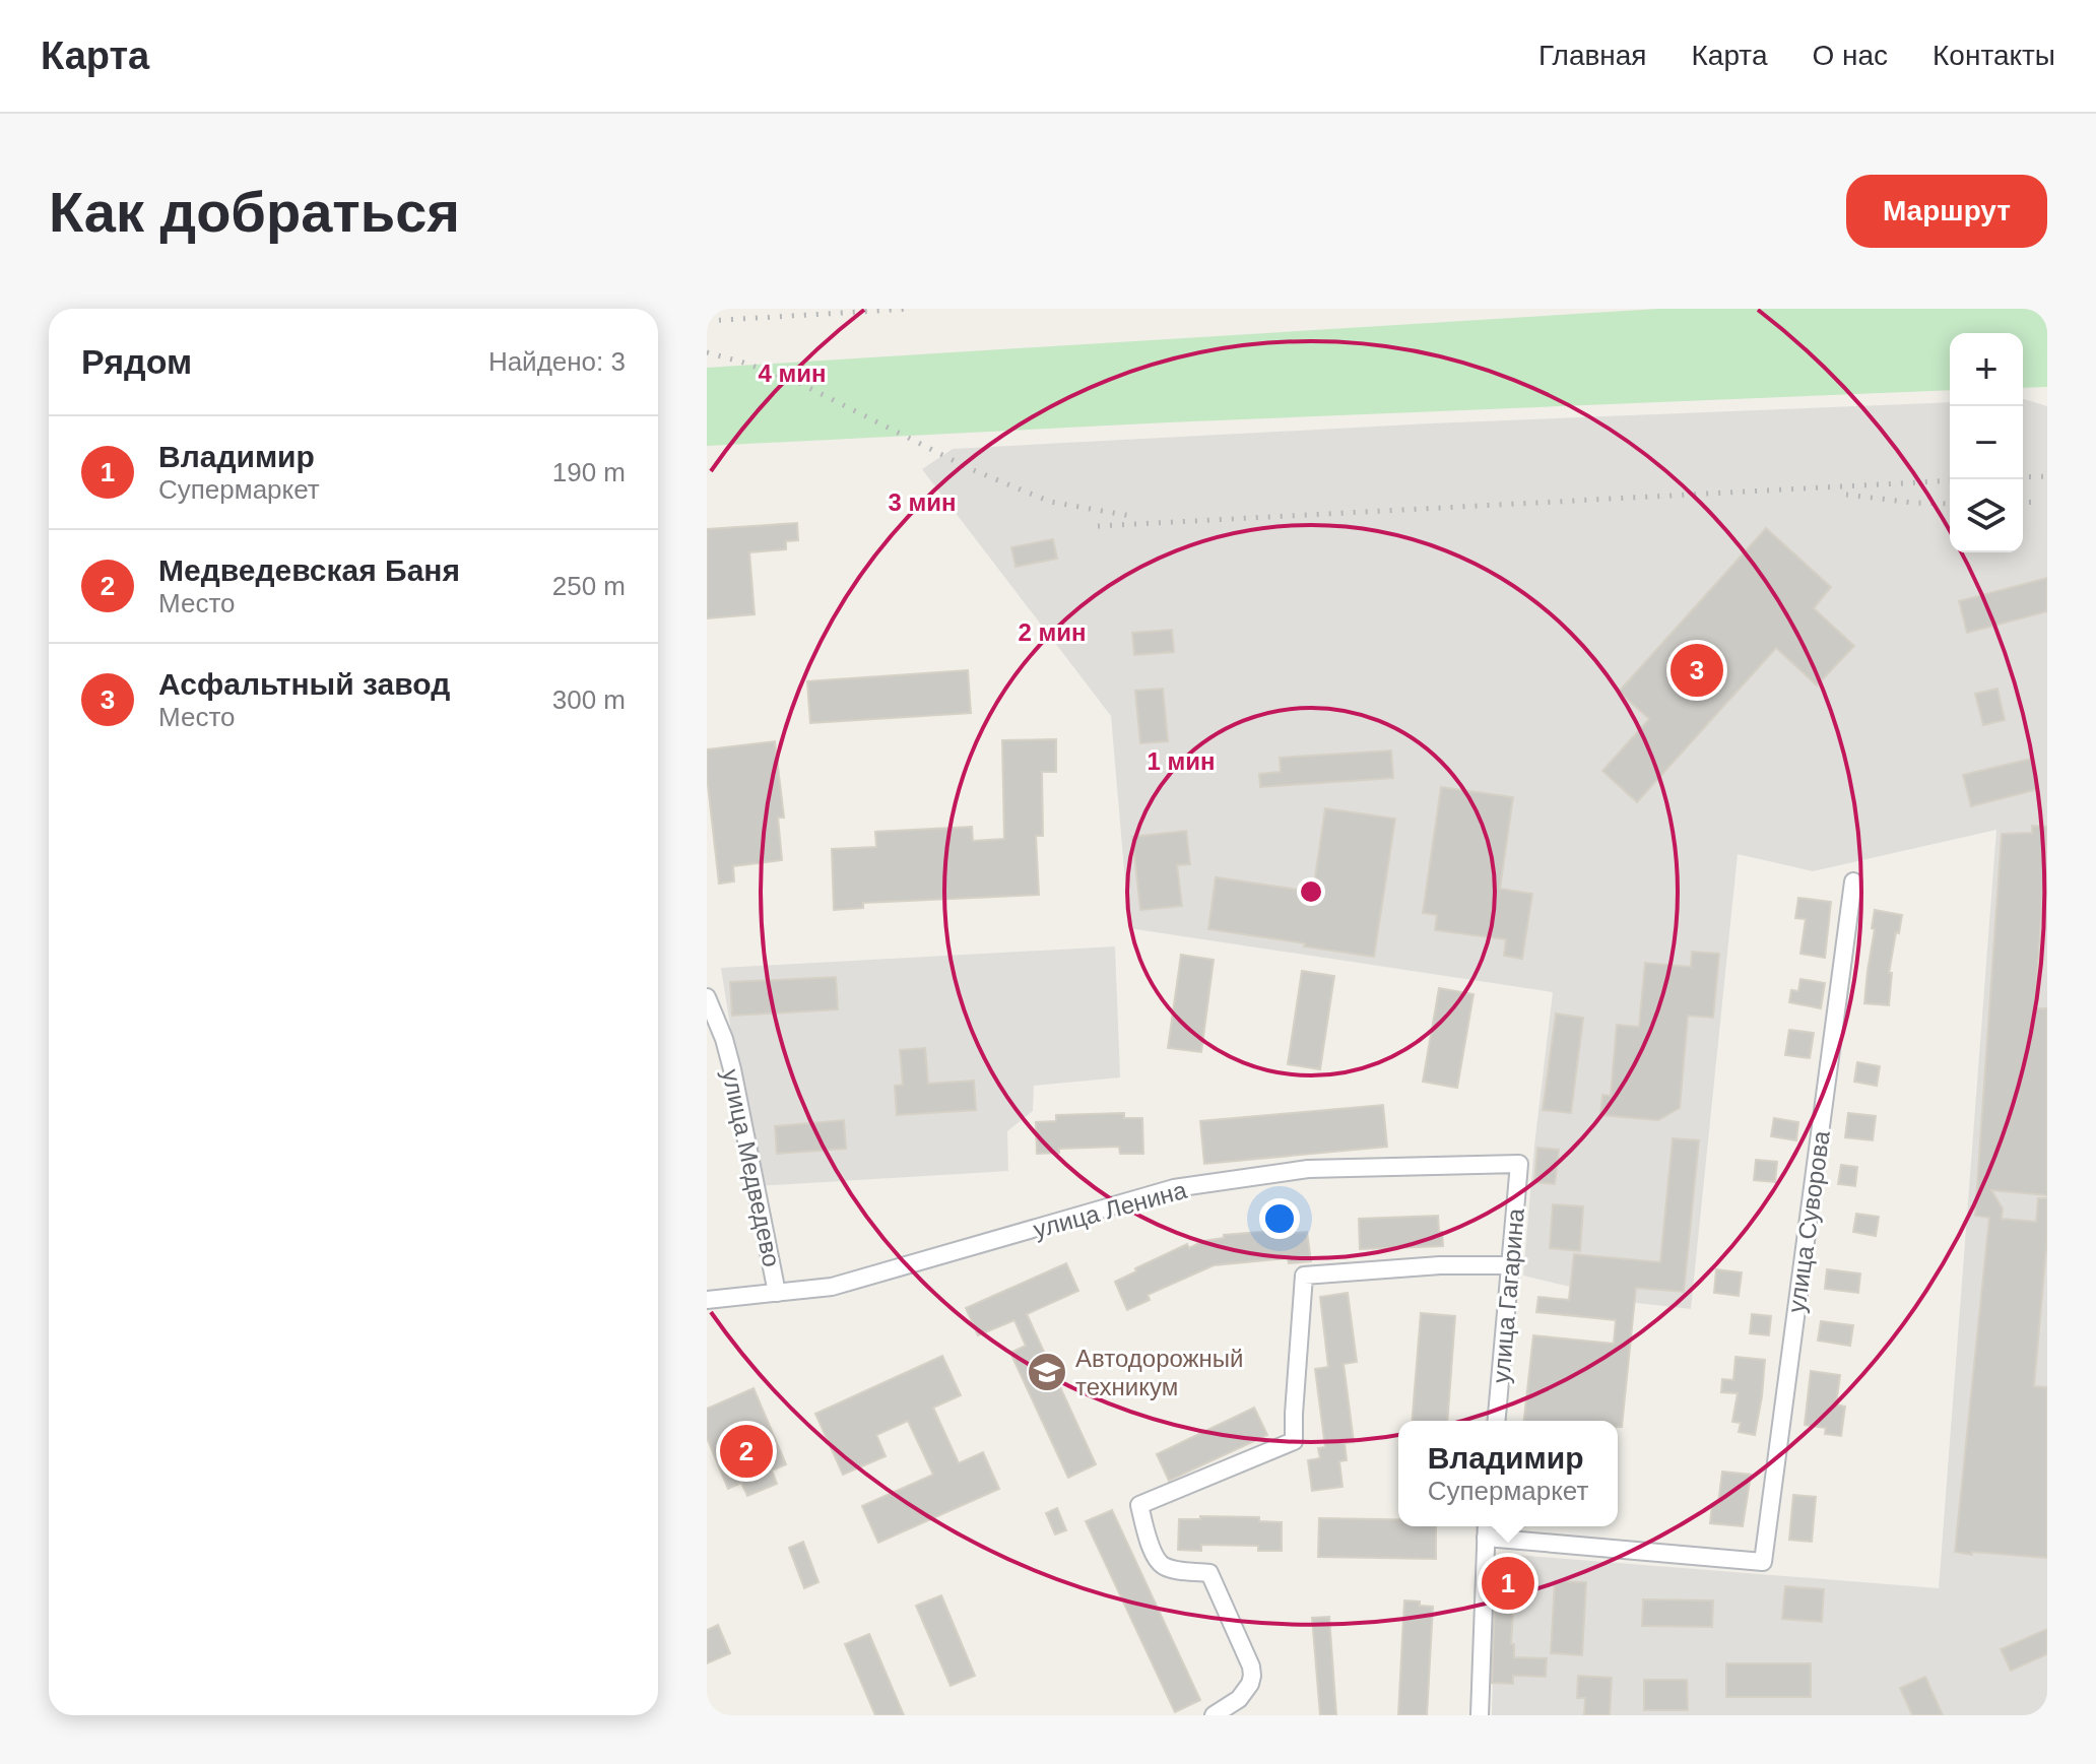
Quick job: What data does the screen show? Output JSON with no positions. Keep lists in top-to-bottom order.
{
  "streets": {
    "street": [
      "улица Медведево",
      "улица Ленина",
      "улица Суворова",
      "улица Гагарина"
    ]
  },
  "crossings": [
    ["улица Медведево", "улица Ленина"],
    ["улица Ленина", "улица Гагарина"]
  ],
  "places": {
    "school or university": ["Автодорожный техникум"]
  },
  "page": {
    "header": "Карта",
    "nav": [
      "Главная",
      "Карта",
      "О нас",
      "Контакты"
    ],
    "buttons": "Маршрут",
    "title": "Как добраться",
    "heading": ["Рядом", "Найдено: 3"],
    "map_buttons": ["+", "−"],
    "list": [
      {
        "mark": "1",
        "name": "Владимир",
        "note": "Супермаркет",
        "value": "190 m"
      },
      {
        "mark": "2",
        "name": "Медведевская Баня",
        "note": "Место",
        "value": "250 m"
      },
      {
        "mark": "3",
        "name": "Асфальтный завод",
        "note": "Место",
        "value": "300 m"
      }
    ],
    "pins": ["3", "2", "1"],
    "popup": ["Владимир", "Супермаркет"]
  },
  "rings": [
    "4 мин",
    "3 мин",
    "2 мин",
    "1 мин"
  ]
}
